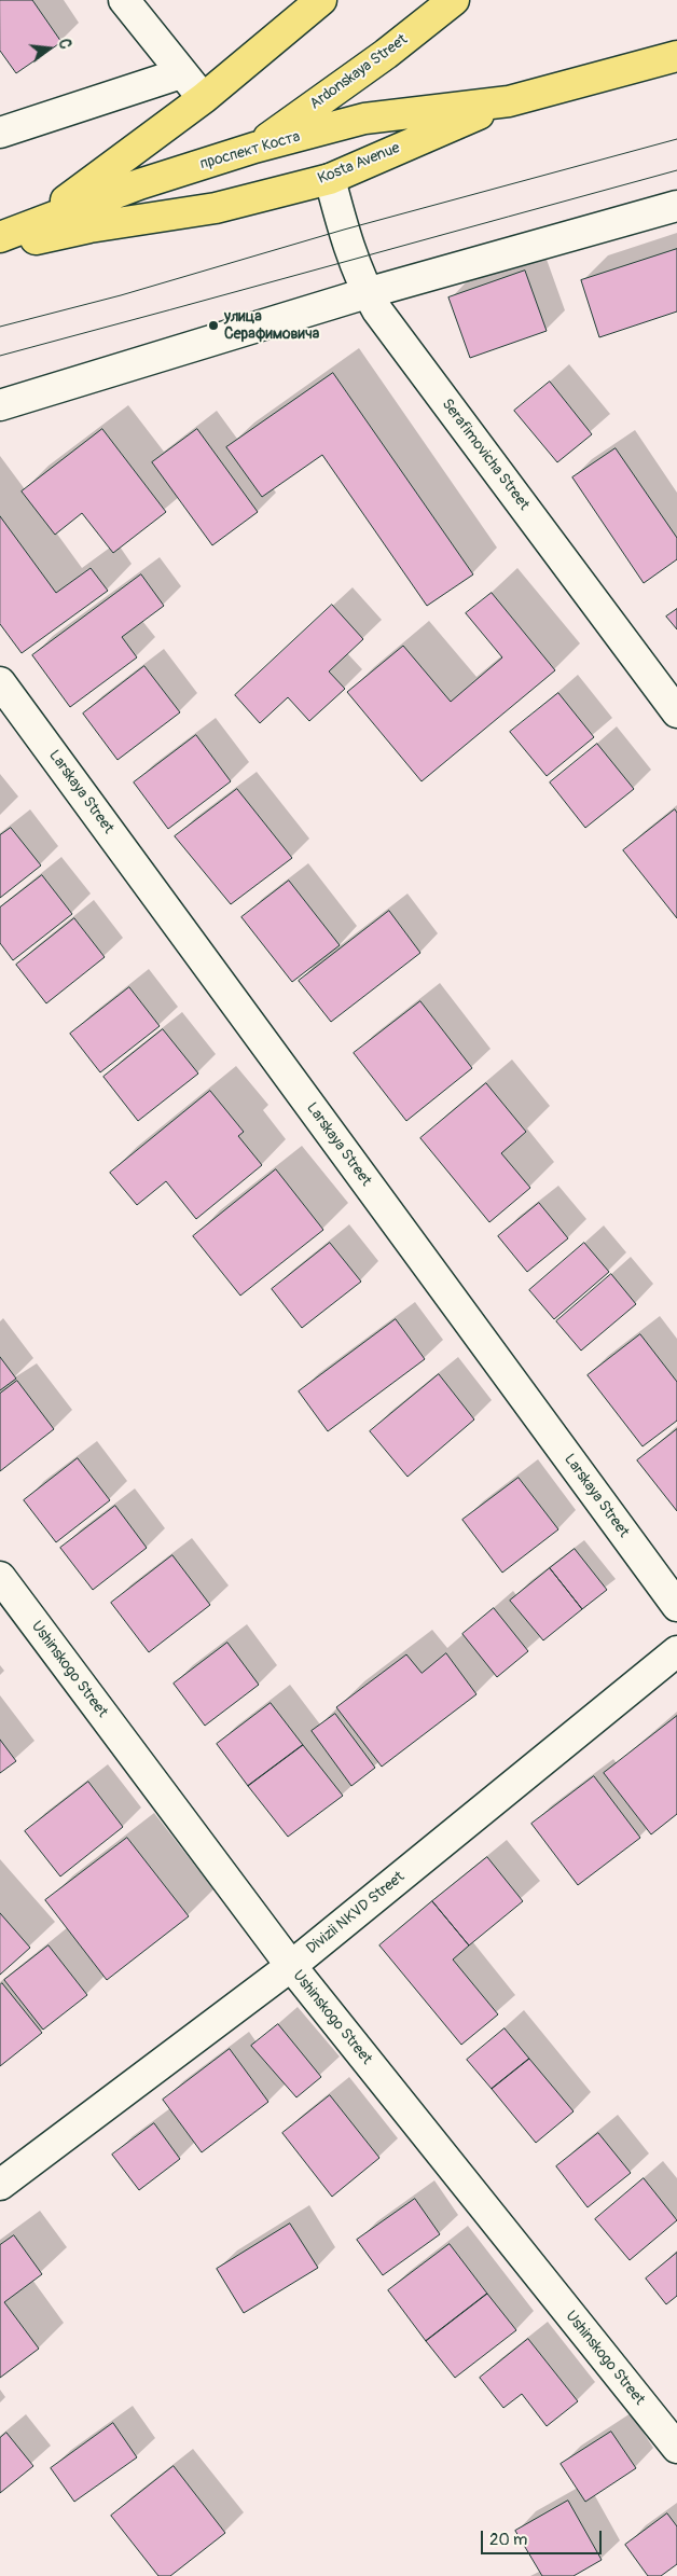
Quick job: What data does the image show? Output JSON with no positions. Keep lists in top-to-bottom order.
{
  "streets": {
    "main road": ["Ardonskaya Street", "проспект Коста", "Kosta Avenue"],
    "street": [
      "Serafimovicha Street",
      "Larskaya Street",
      "Ushinskogo Street",
      "Divizii NKVD Street"
    ]
  },
  "crossings": [
    ["Ardonskaya Street", "проспект Коста"],
    ["Ardonskaya Street", "Kosta Avenue"],
    ["проспект Коста", "Kosta Avenue"],
    ["Kosta Avenue", "Serafimovicha Street"],
    ["Ushinskogo Street", "Divizii NKVD Street"]
  ],
  "places": ["улица Серафимовича"],
  "scale_bar": "20 m",
  "north": "right"
}
